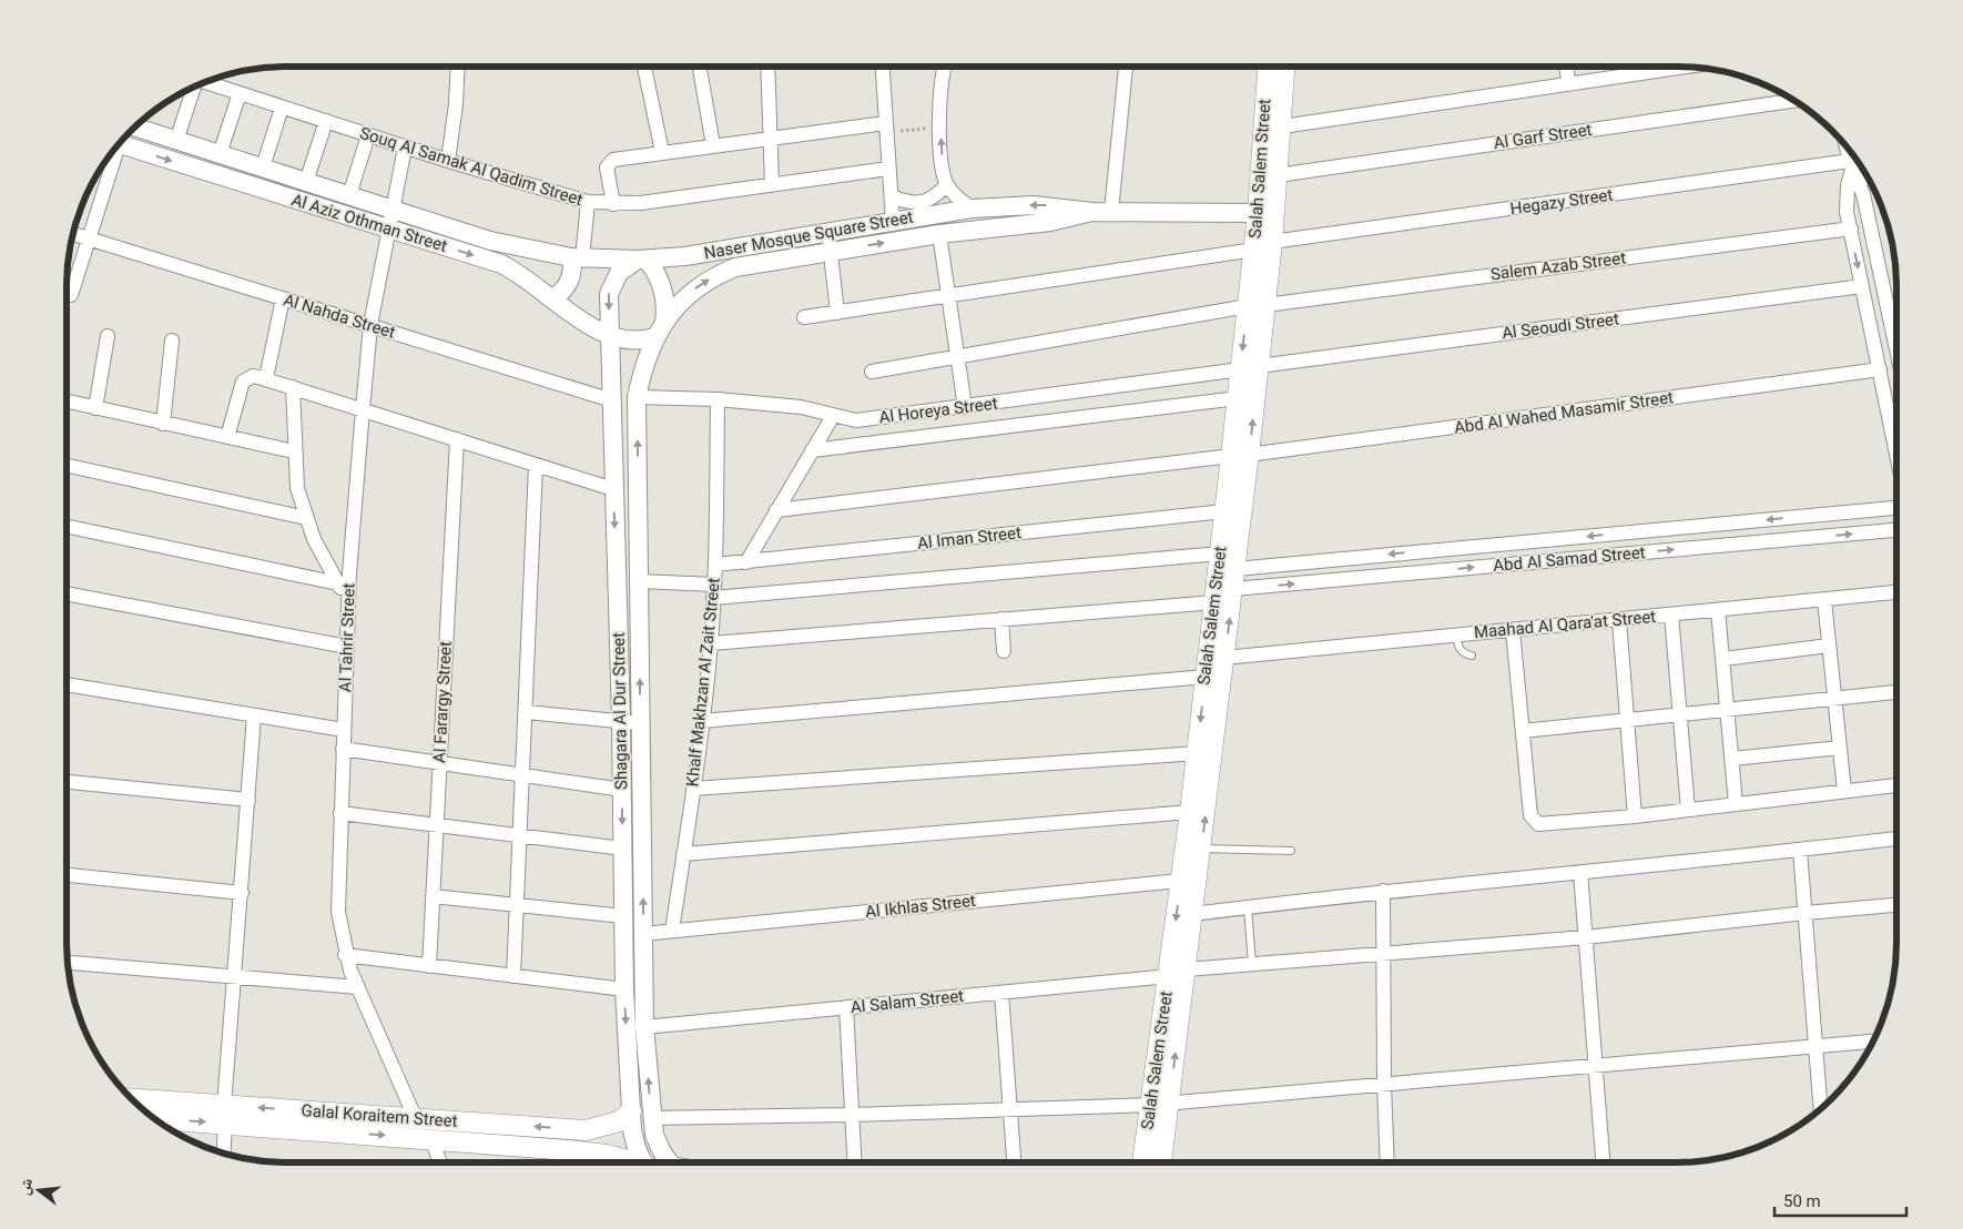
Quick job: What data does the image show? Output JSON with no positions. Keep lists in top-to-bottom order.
{
  "streets": {
    "main road": ["Salah Salem Street", "Galal Koraitem Street"],
    "street": [
      "Al Garf Street",
      "Souq Al Samak Al Qadim Street",
      "Hegazy Street",
      "Al Aziz Othman Street",
      "Naser Mosque Square Street",
      "Salem Azab Street",
      "Al Nahda Street",
      "Al Seoudi Street",
      "Al Horeya Street",
      "Abd Al Wahed Masamir Street",
      "Al Iman Street",
      "Abd Al Samad Street",
      "Maahad Al Qara'at Street",
      "Al Tahrir Street",
      "Khalf Makhzan Al Zait Street",
      "Al Farargy Street",
      "Shagara Al Dur Street",
      "Al Ikhlas Street",
      "Al Salam Street"
    ]
  },
  "crossings": [
    ["Al Garf Street", "Salah Salem Street"],
    ["Souq Al Samak Al Qadim Street", "Al Tahrir Street"],
    ["Salah Salem Street", "Hegazy Street"],
    ["Salah Salem Street", "Naser Mosque Square Street"],
    ["Salah Salem Street", "Salem Azab Street"],
    ["Salah Salem Street", "Al Seoudi Street"],
    ["Salah Salem Street", "Al Horeya Street"],
    ["Salah Salem Street", "Abd Al Wahed Masamir Street"],
    ["Salah Salem Street", "Al Iman Street"],
    ["Salah Salem Street", "Abd Al Samad Street"],
    ["Salah Salem Street", "Maahad Al Qara'at Street"],
    ["Salah Salem Street", "Al Ikhlas Street"],
    ["Salah Salem Street", "Al Salam Street"],
    ["Al Aziz Othman Street", "Naser Mosque Square Street"],
    ["Al Aziz Othman Street", "Al Tahrir Street"],
    ["Al Aziz Othman Street", "Shagara Al Dur Street"],
    ["Naser Mosque Square Street", "Shagara Al Dur Street"],
    ["Al Nahda Street", "Al Tahrir Street"],
    ["Al Nahda Street", "Shagara Al Dur Street"],
    ["Al Seoudi Street", "Al Horeya Street"],
    ["Al Horeya Street", "Khalf Makhzan Al Zait Street"],
    ["Al Horeya Street", "Shagara Al Dur Street"],
    ["Al Iman Street", "Khalf Makhzan Al Zait Street"],
    ["Al Tahrir Street", "Galal Koraitem Street"],
    ["Khalf Makhzan Al Zait Street", "Al Ikhlas Street"],
    ["Shagara Al Dur Street", "Al Ikhlas Street"],
    ["Shagara Al Dur Street", "Al Salam Street"],
    ["Shagara Al Dur Street", "Galal Koraitem Street"]
  ],
  "scale_bar": "50 m",
  "north": "left"
}
